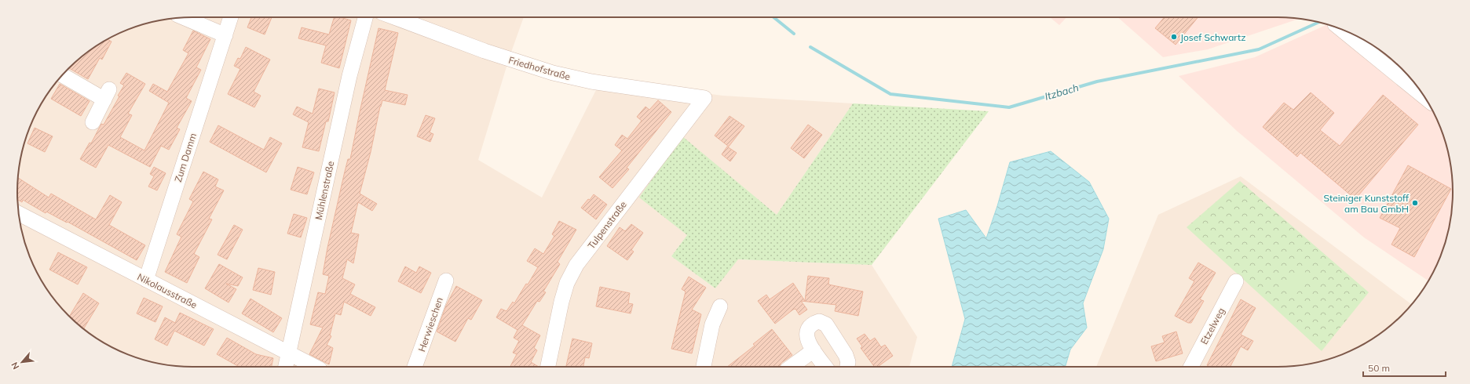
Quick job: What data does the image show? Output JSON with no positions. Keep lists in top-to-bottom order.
{
  "streets": {
    "street": [
      "Friedhofstraße",
      "Zum Damm",
      "Mühlenstraße",
      "Tulpenstraße",
      "Nikolausstraße",
      "Herwieschen",
      "Etzelweg"
    ]
  },
  "crossings": [
    ["Friedhofstraße", "Tulpenstraße"],
    ["Zum Damm", "Nikolausstraße"],
    ["Mühlenstraße", "Nikolausstraße"]
  ],
  "water": ["Itzbach"],
  "places": ["Josef Schwartz", "Steiniger Kunststoff am Bau GmbH"],
  "scale_bar": "50 m",
  "north": "bottom left"
}
